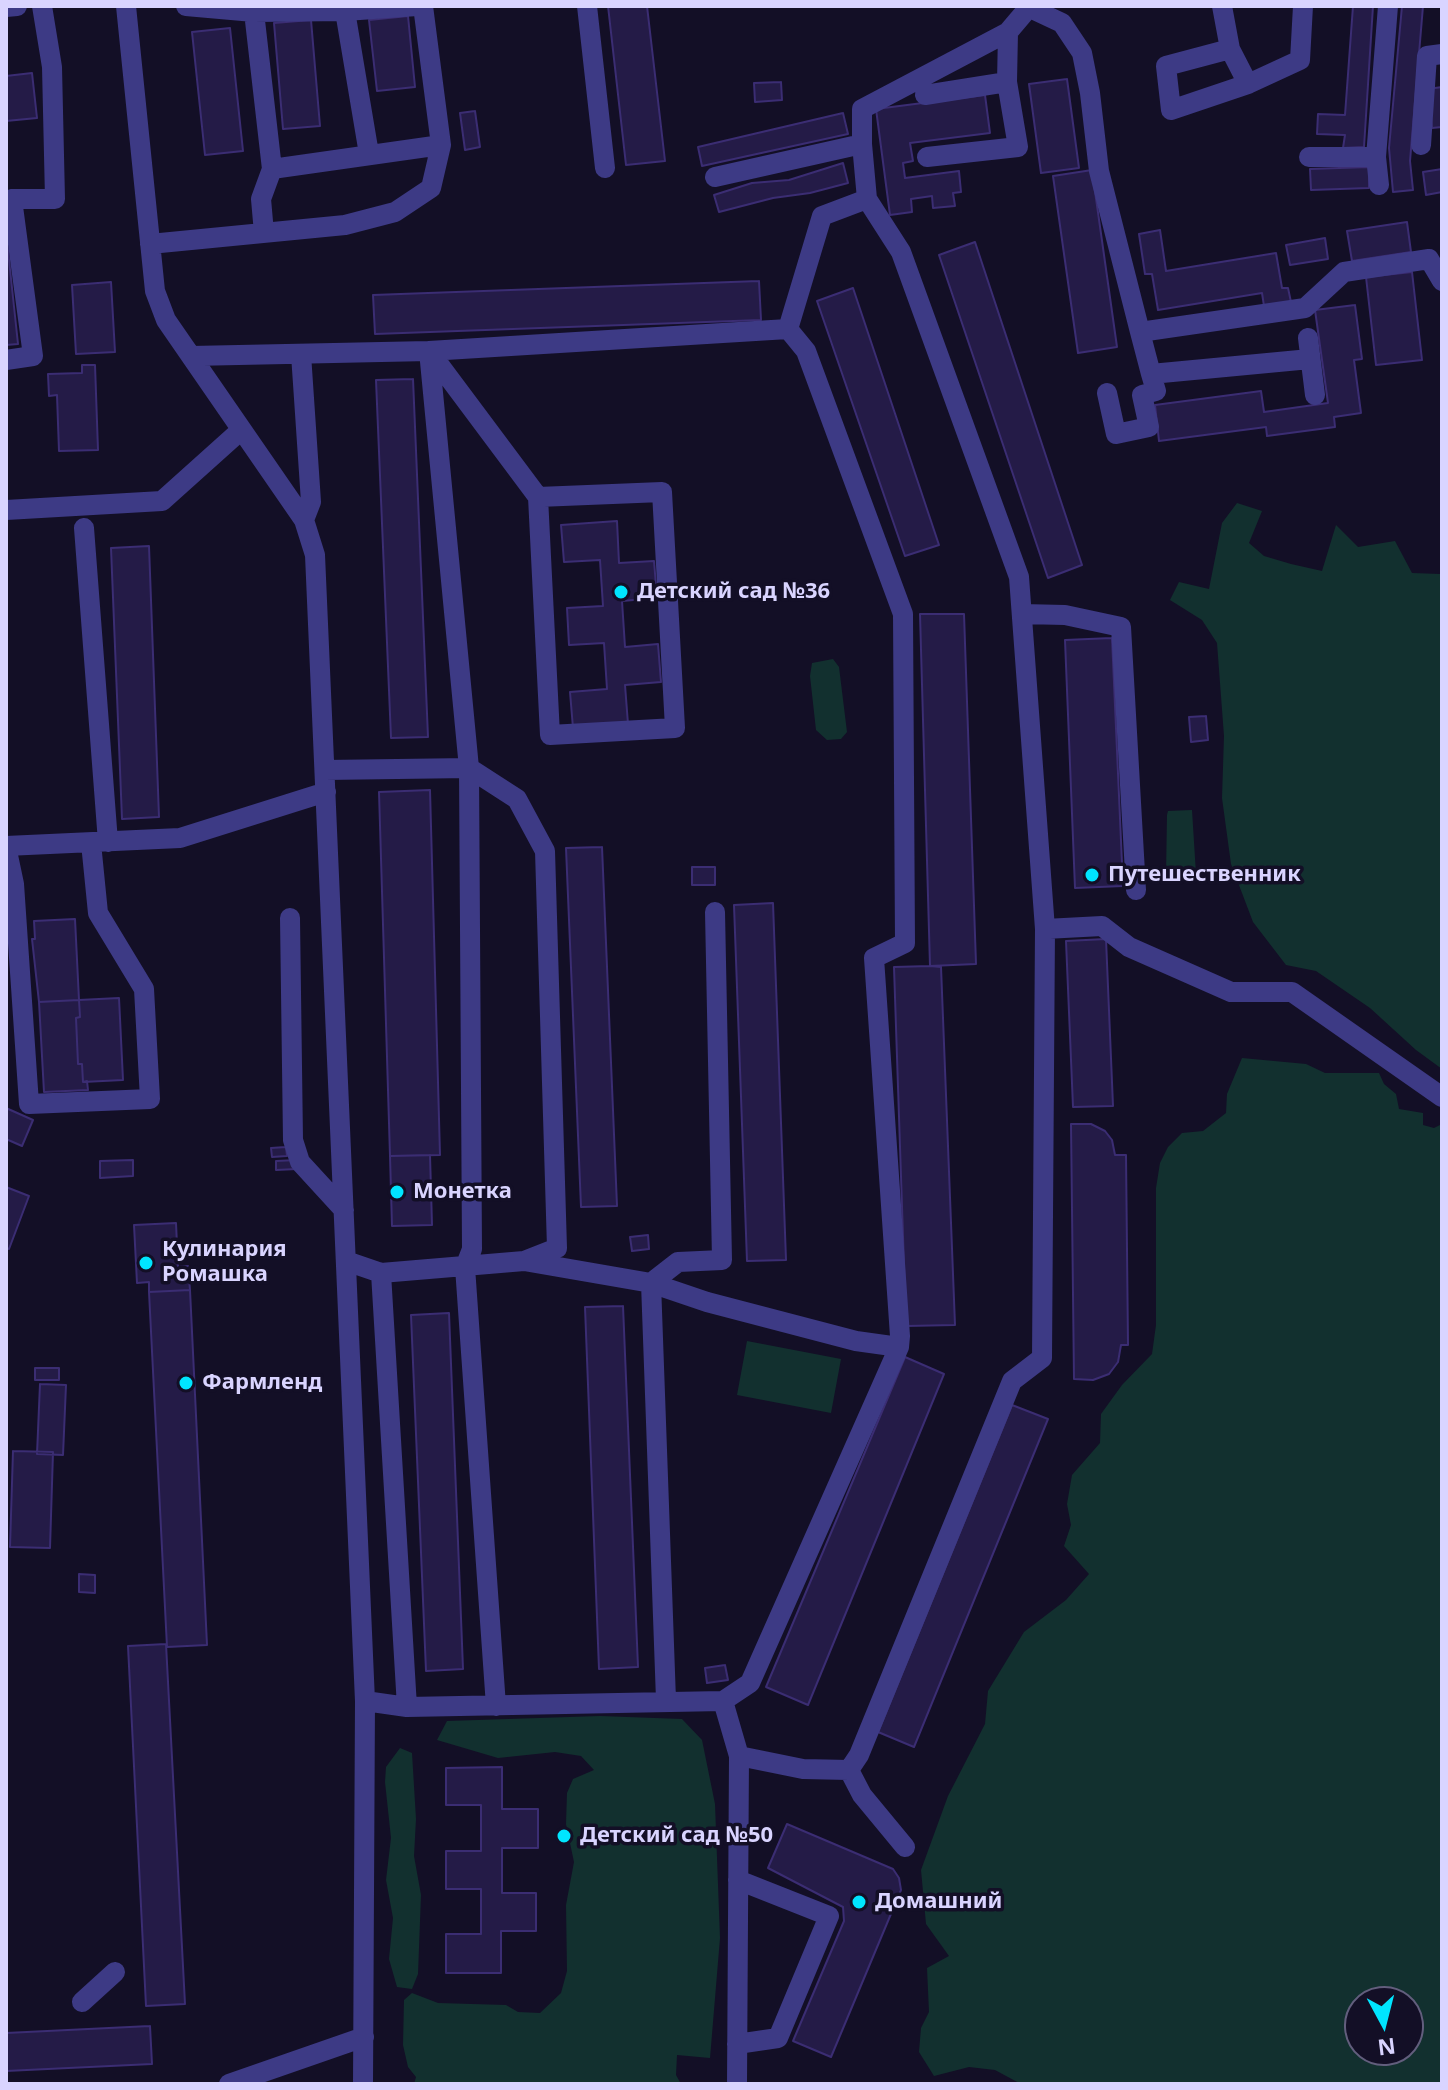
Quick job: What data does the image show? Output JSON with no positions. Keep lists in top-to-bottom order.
{
  "places": [
    "Детский сад №36",
    "Путешественник",
    "Монетка",
    "Кулинария Ромашка",
    "Фармленд",
    "Детский сад №50",
    "Домашний"
  ],
  "north": "bottom"
}
